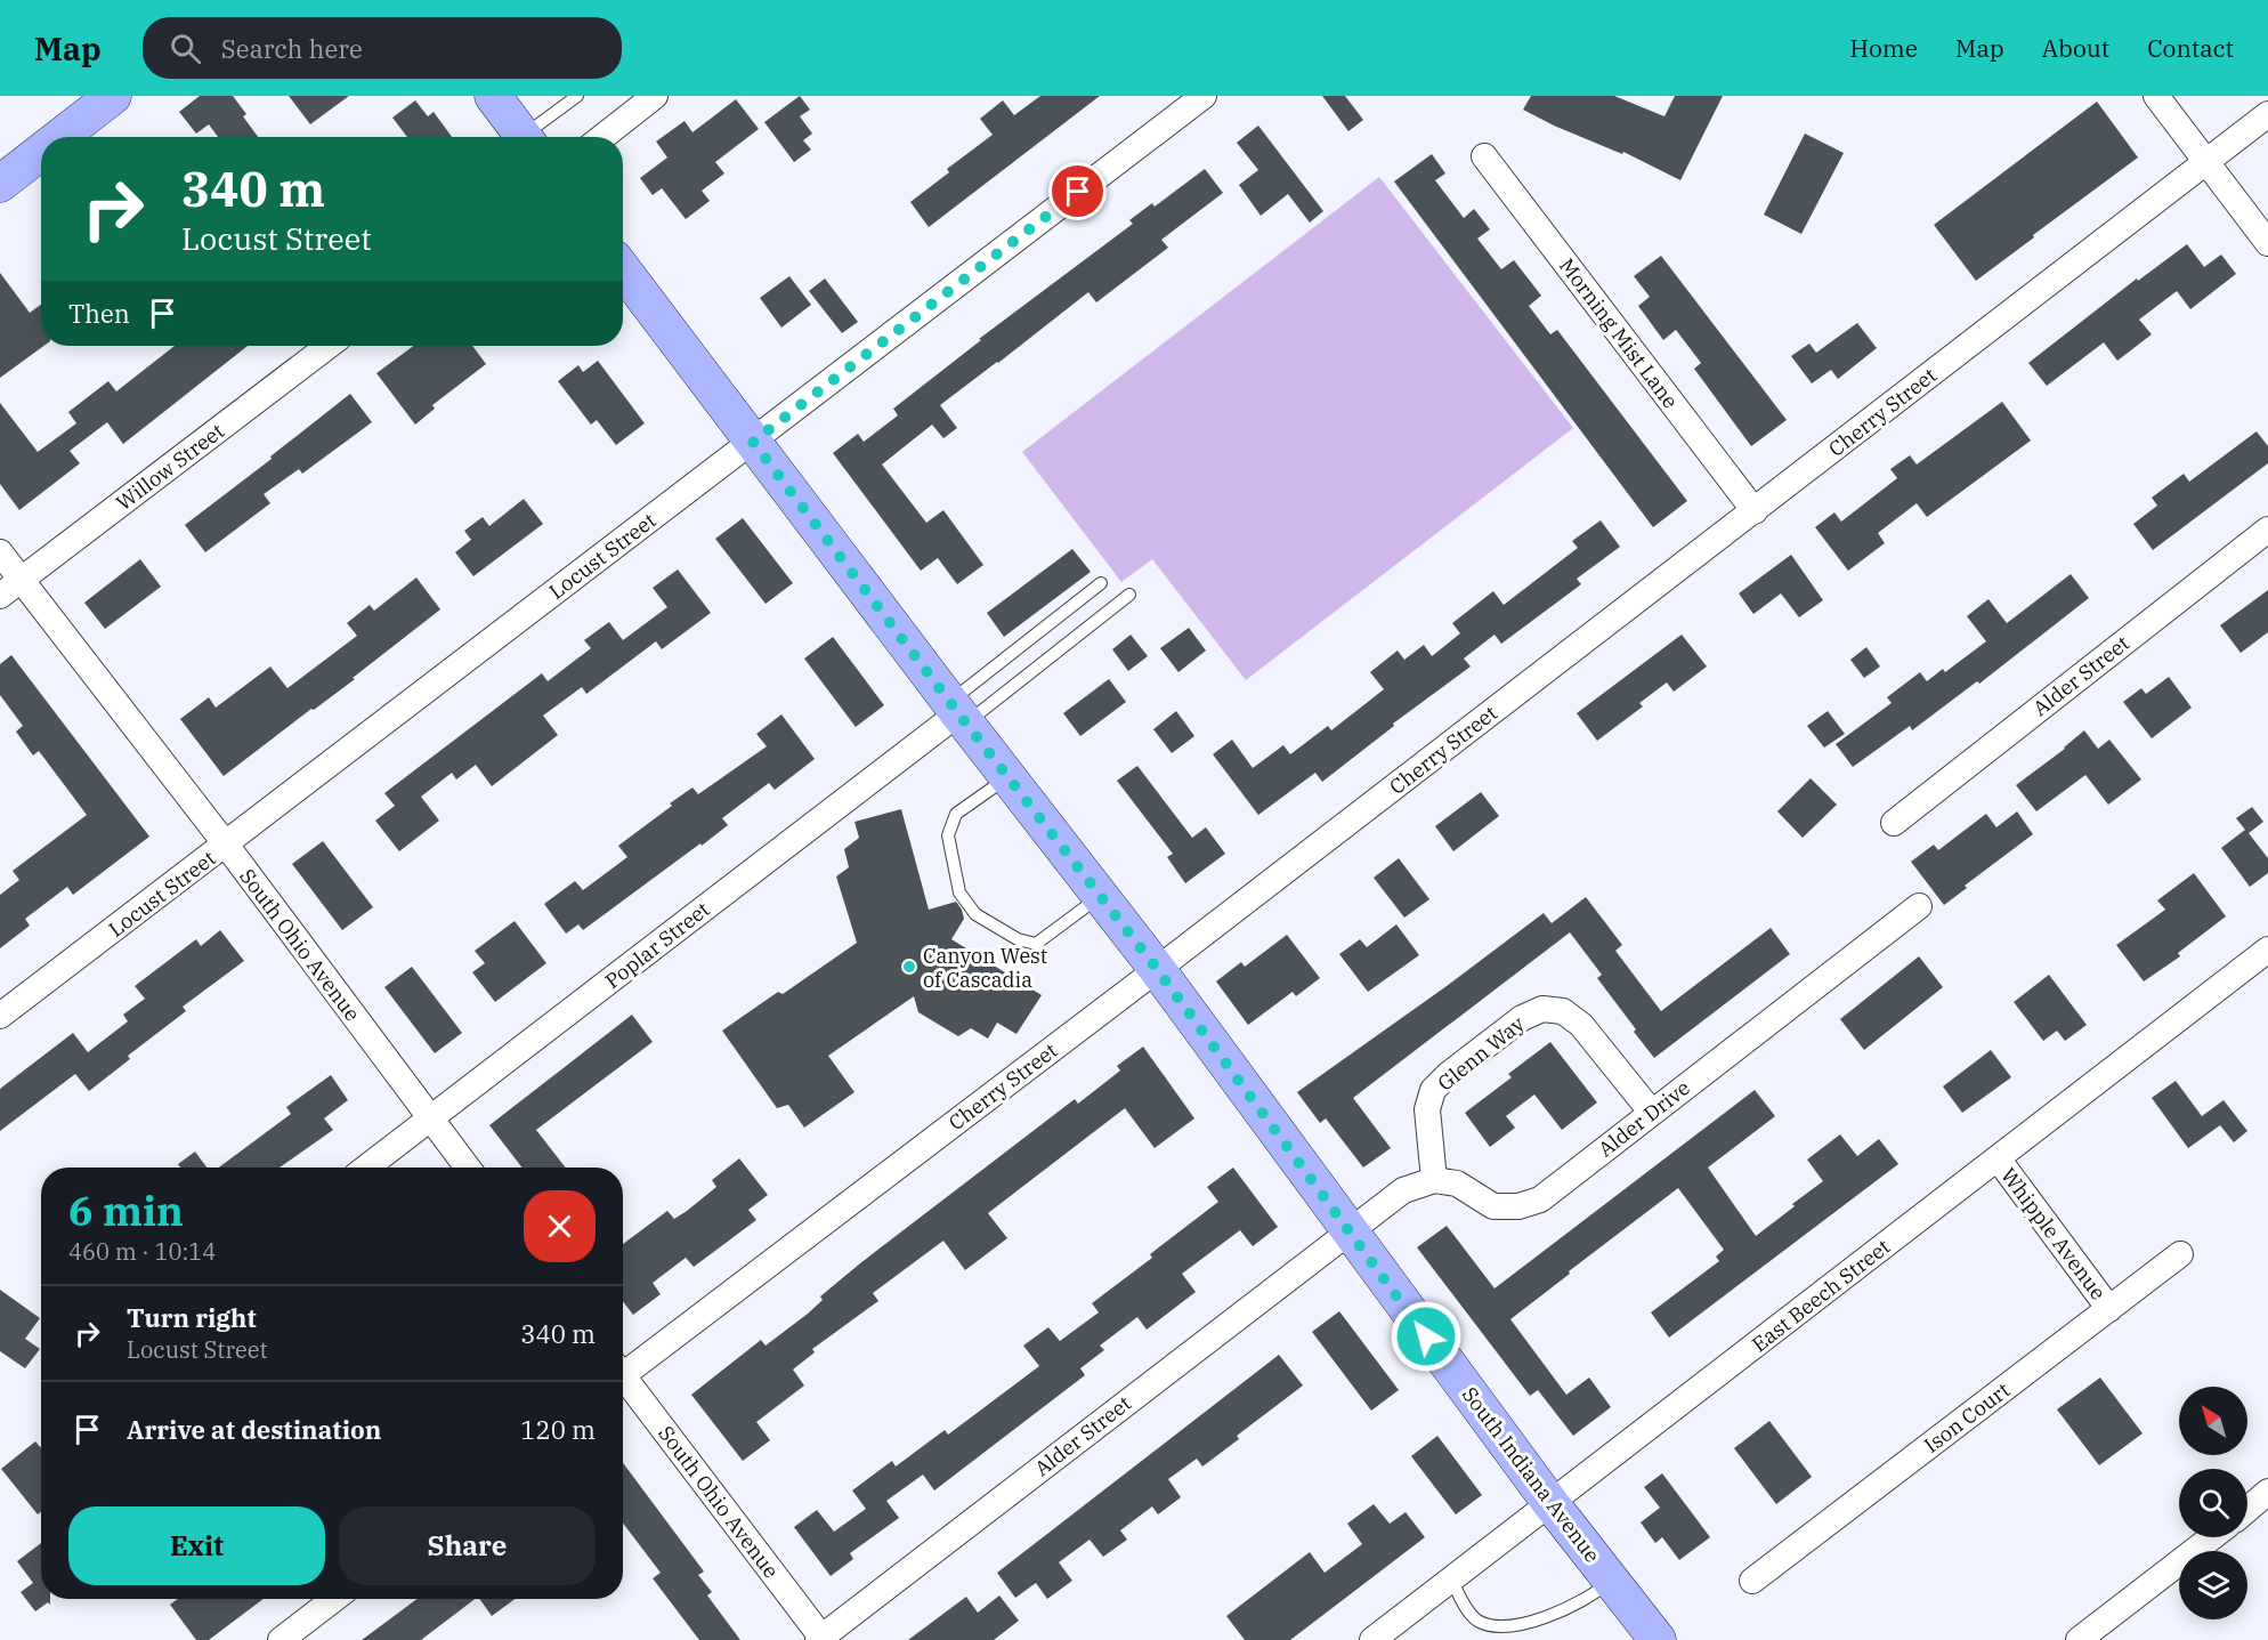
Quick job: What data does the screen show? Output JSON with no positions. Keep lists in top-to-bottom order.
{
  "streets": {
    "main road": ["South Indiana Avenue"],
    "street": [
      "Morning Mist Lane",
      "Cherry Street",
      "Willow Street",
      "Locust Street",
      "Alder Street",
      "South Ohio Avenue",
      "Poplar Street",
      "Glenn Way",
      "Alder Drive",
      "Whipple Avenue",
      "East Beech Street",
      "Ison Court"
    ]
  },
  "crossings": [
    ["Morning Mist Lane", "Cherry Street"],
    ["Cherry Street", "South Indiana Avenue"],
    ["Willow Street", "South Ohio Avenue"],
    ["Locust Street", "South Ohio Avenue"],
    ["Locust Street", "South Indiana Avenue"],
    ["Alder Street", "South Ohio Avenue"],
    ["Alder Street", "South Indiana Avenue"],
    ["South Ohio Avenue", "Poplar Street"],
    ["Poplar Street", "South Indiana Avenue"],
    ["Glenn Way", "Alder Drive"],
    ["Whipple Avenue", "East Beech Street"],
    ["Whipple Avenue", "Ison Court"],
    ["East Beech Street", "South Indiana Avenue"]
  ],
  "places": ["Canyon West of Cascadia"],
  "north": "top left",
  "page": {
    "header": "Map",
    "search": "Search here",
    "nav": [
      "Home",
      "Map",
      "About",
      "Contact"
    ],
    "turn": ["340 m", "Locust Street"],
    "then": "Then",
    "heading": ["6 min", "460 m · 10:14"],
    "list": [
      {
        "name": "Turn right",
        "note": "Locust Street",
        "value": "340 m"
      },
      {
        "name": "Arrive at destination",
        "value": "120 m"
      }
    ],
    "buttons": ["Exit", "Share"]
  }
}
